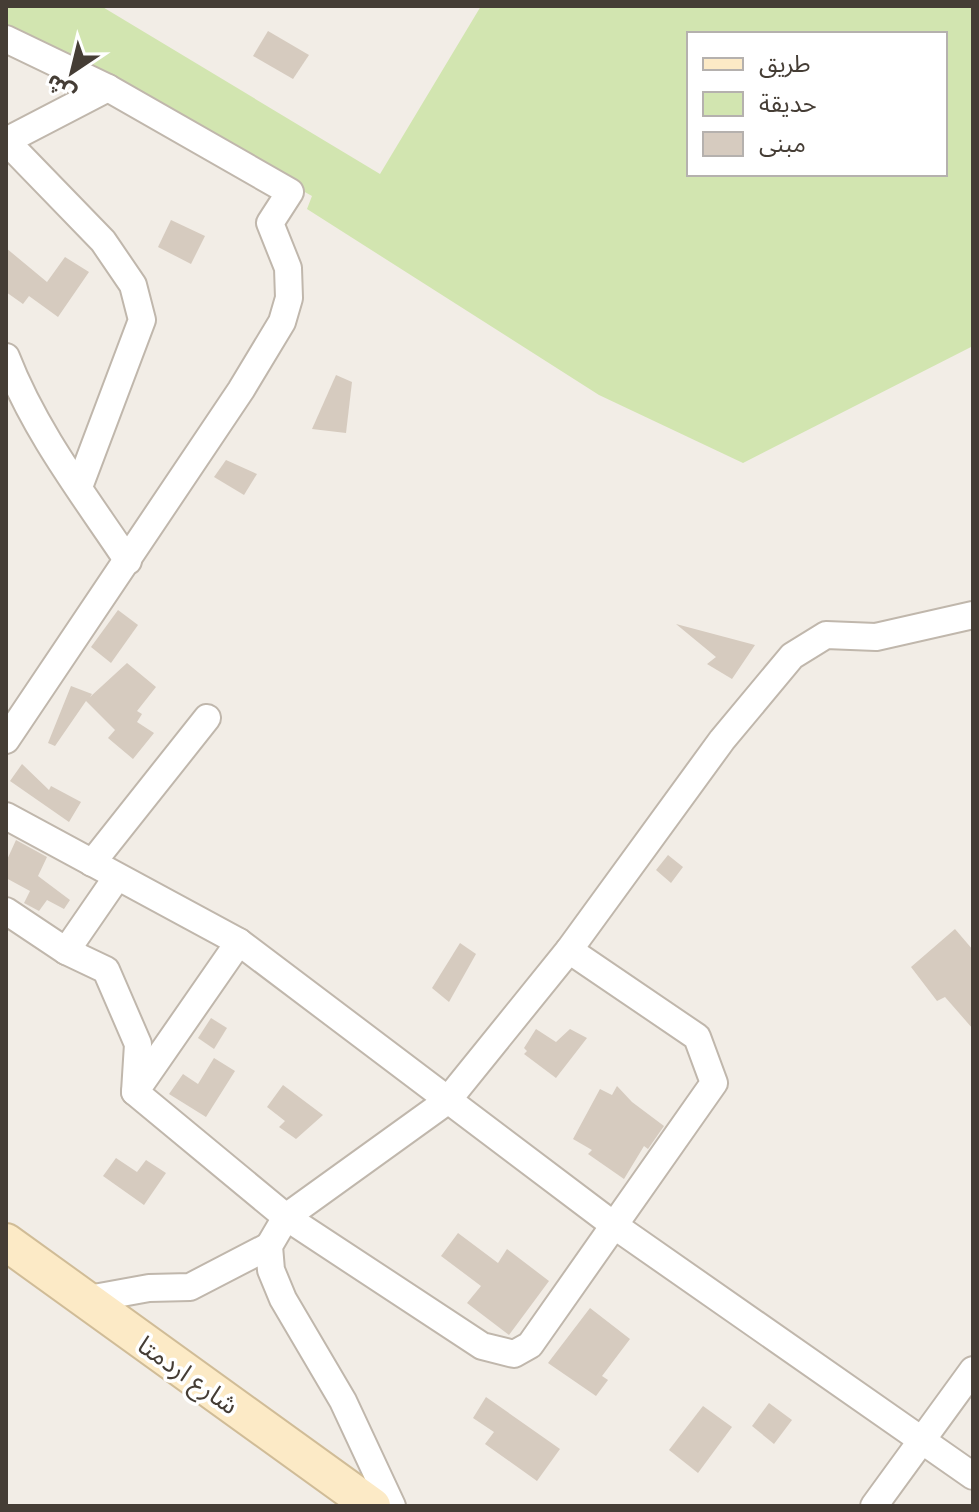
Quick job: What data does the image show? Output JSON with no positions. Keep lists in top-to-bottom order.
{
  "streets": {
    "main road": ["شارع اردمتا"]
  },
  "legend": ["طريق", "حديقة", "مبنى"],
  "north": "bottom left"
}
